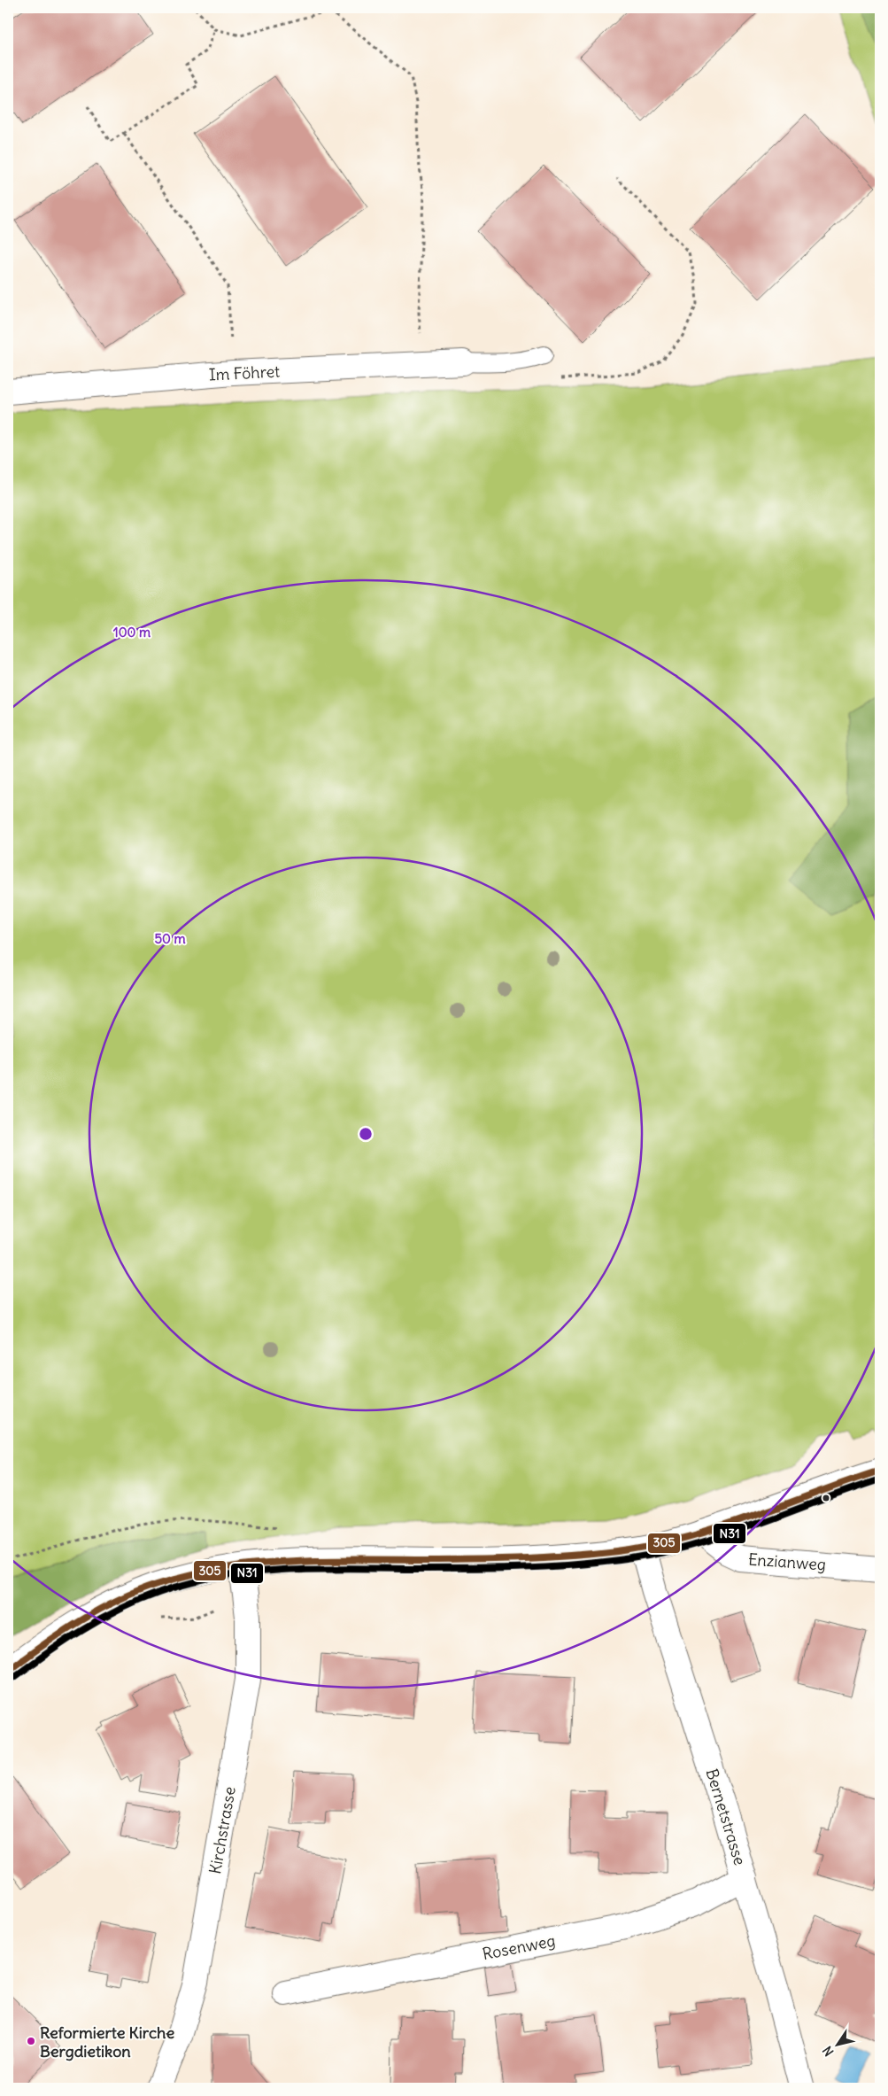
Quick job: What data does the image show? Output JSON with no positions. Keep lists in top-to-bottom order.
{
  "streets": {
    "street": [
      "Im Föhret",
      "Enzianweg",
      "Bernetstrasse",
      "Kirchstrasse",
      "Rosenweg"
    ]
  },
  "crossings": [
    ["Bernetstrasse", "Rosenweg"]
  ],
  "places": ["Reformierte Kirche Bergdietikon"],
  "lines": ["transit line 305", "transit line N31"],
  "north": "bottom left",
  "rings": ["100 m", "50 m"]
}
